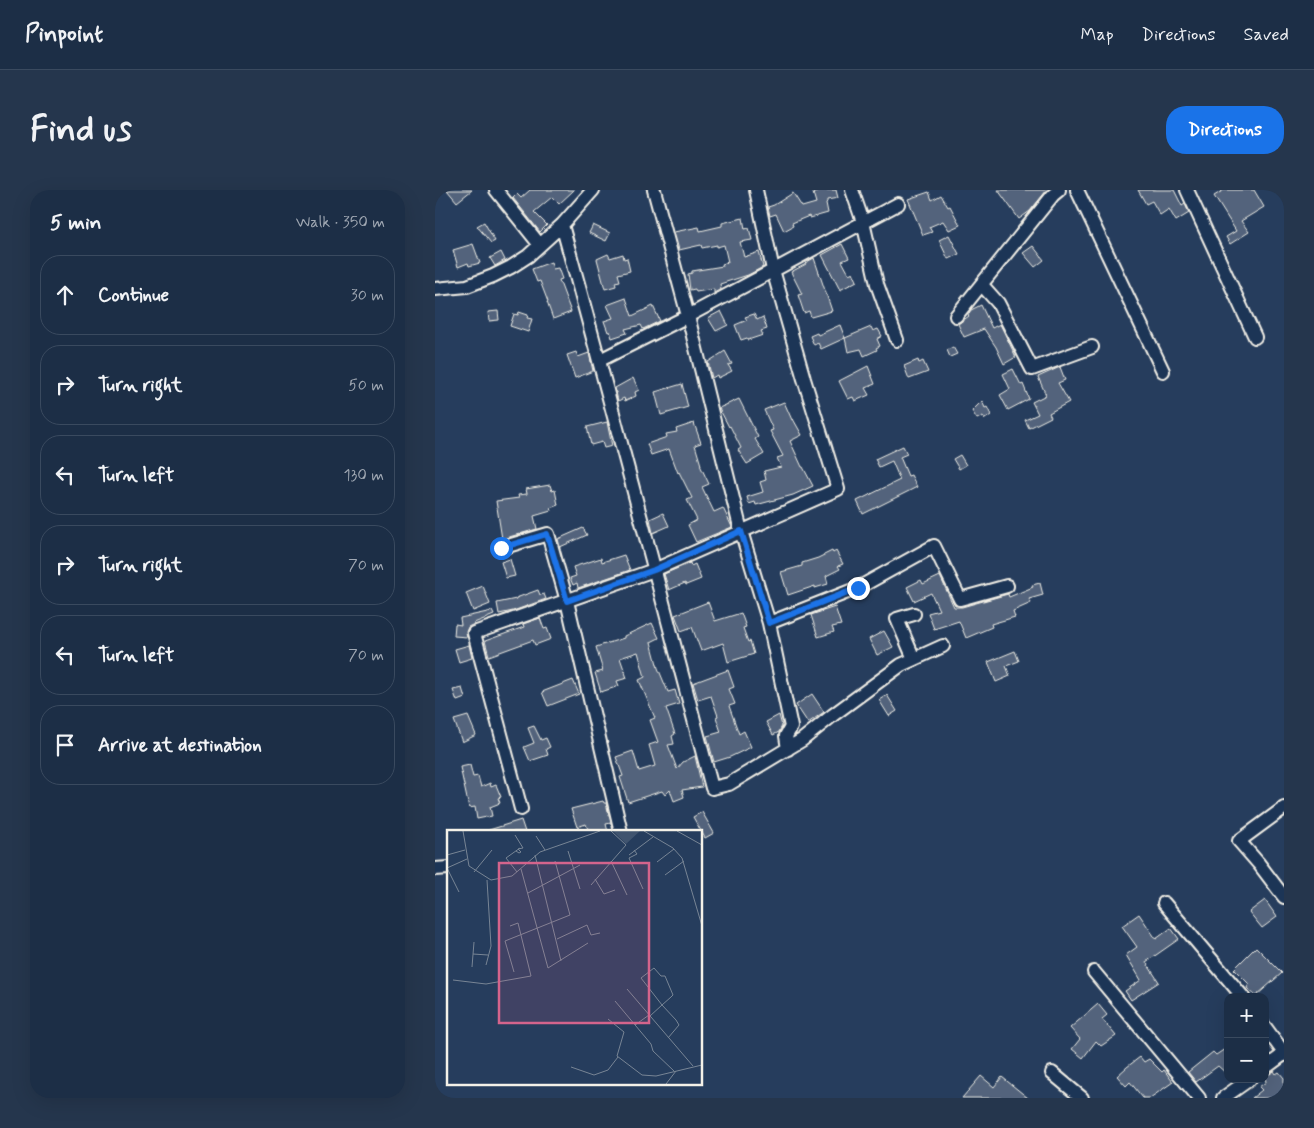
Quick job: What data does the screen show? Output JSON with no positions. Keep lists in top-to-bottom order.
{
  "page": {
    "header": "Pinpoint",
    "nav": ["Map", "Directions", "Saved"],
    "buttons": "Directions",
    "title": "Find us",
    "heading": ["5 min", "Walk · 350 m"],
    "list": [
      ["Continue", "30 m"],
      ["Turn right", "50 m"],
      ["Turn left", "130 m"],
      ["Turn right", "70 m"],
      ["Turn left", "70 m"],
      "Arrive at destination"
    ],
    "map_buttons": ["+", "−"]
  }
}
